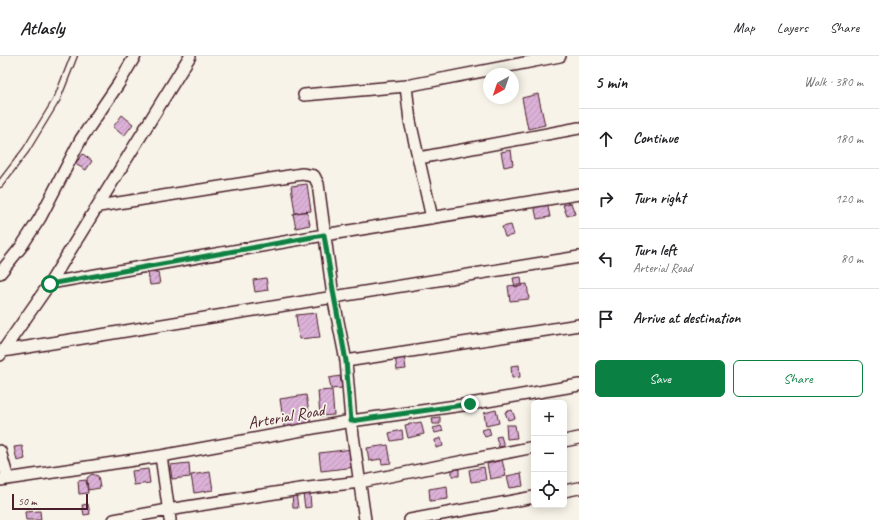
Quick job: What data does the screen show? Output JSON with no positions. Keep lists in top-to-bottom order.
{
  "streets": {
    "street": ["Arterial Road"]
  },
  "scale_bar": "50 m",
  "north": "bottom left",
  "page": {
    "header": "Atlasly",
    "nav": ["Map", "Layers", "Share"],
    "heading": ["5 min", "Walk · 380 m"],
    "list": [
      ["Continue", "180 m"],
      ["Turn right", "120 m"],
      ["Turn left", "Arterial Road", "80 m"],
      "Arrive at destination"
    ],
    "buttons": ["Save", "Share"],
    "map_buttons": ["+", "−"],
    "scale": "50 m"
  }
}
